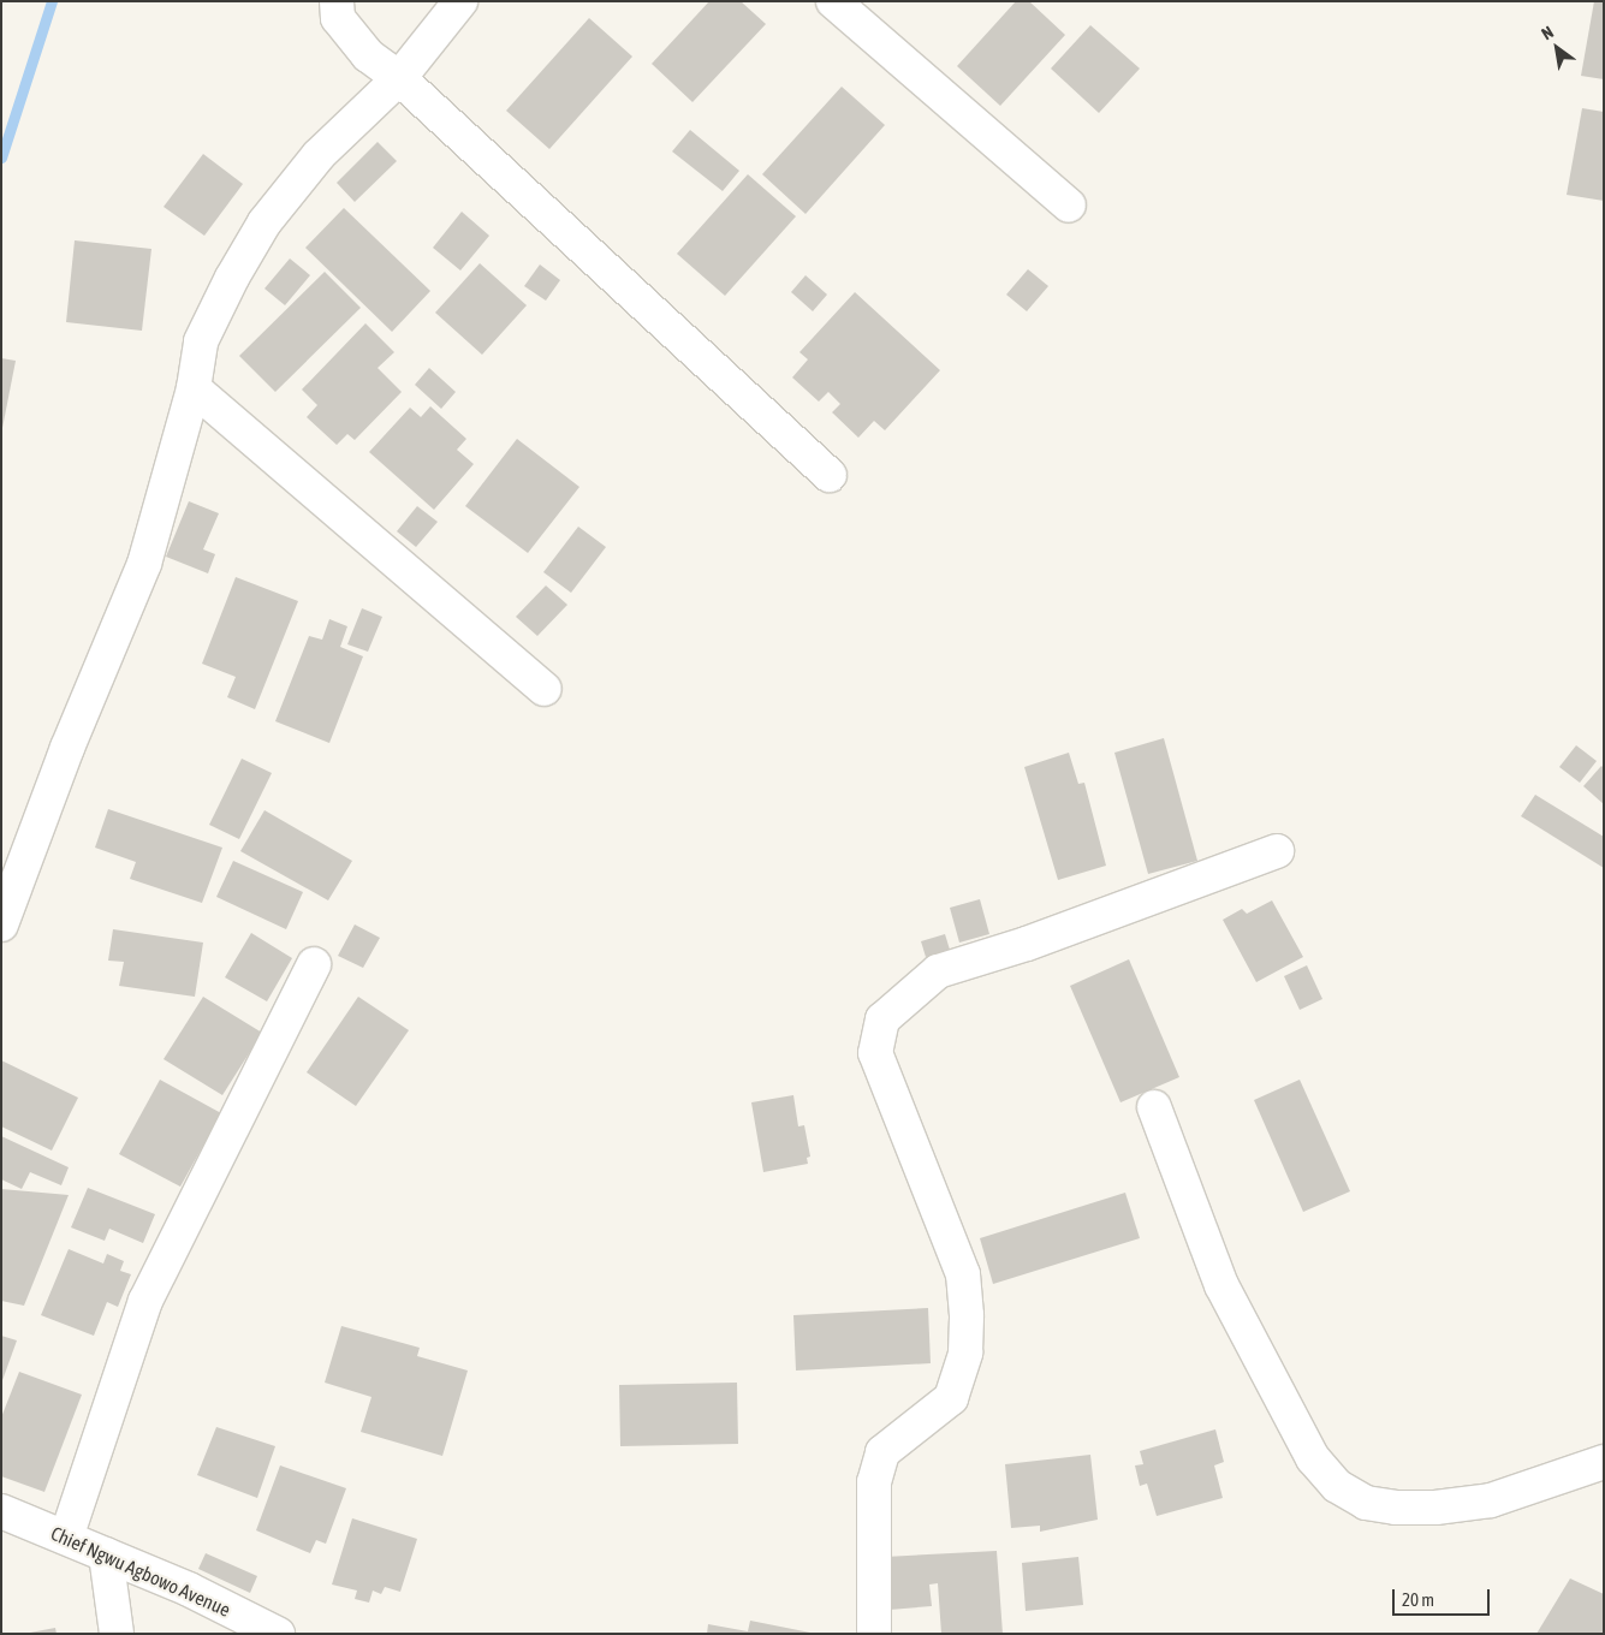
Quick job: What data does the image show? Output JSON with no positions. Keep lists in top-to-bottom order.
{
  "streets": {
    "street": ["Chief Ngwu Agbowo Avenue"]
  },
  "scale_bar": "20 m",
  "north": "top left"
}
